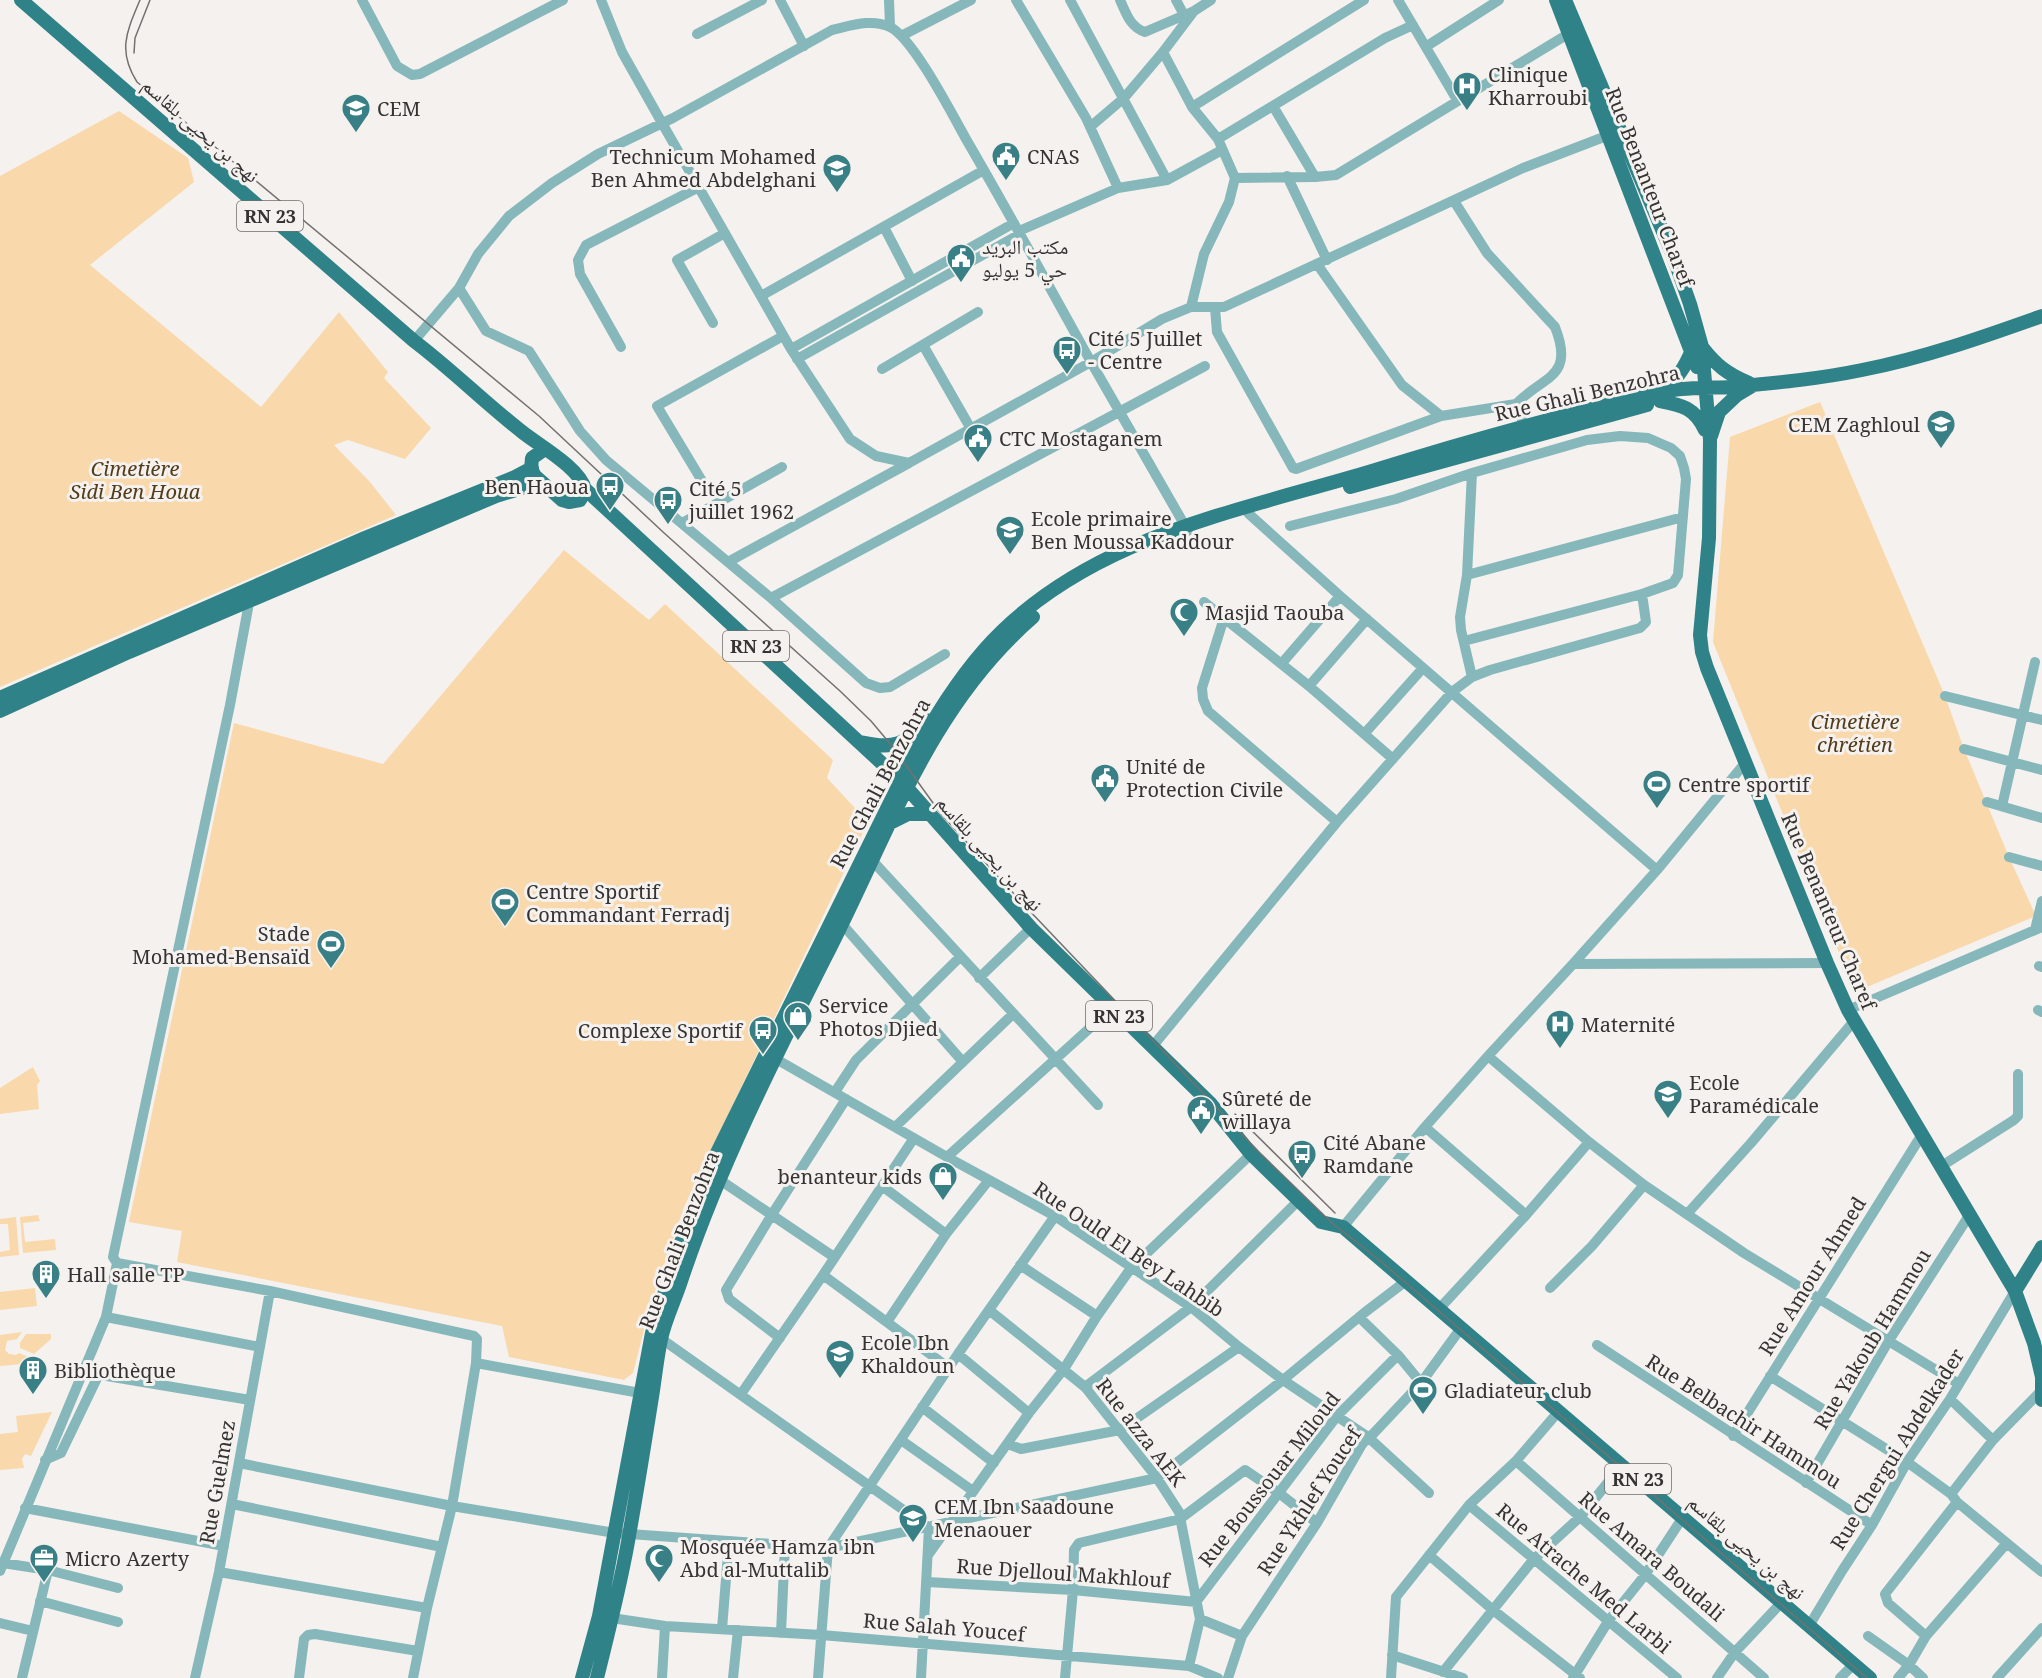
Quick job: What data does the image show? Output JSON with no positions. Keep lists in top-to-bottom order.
{
  "streets": {
    "main road": [
      "نهج بن يحيى بلقاسم",
      "Rue Benanteur Charef",
      "RN 23",
      "Rue Ghali Benzohra"
    ],
    "street": [
      "Rue Ould El Bey Lahbib",
      "Rue Amour Ahmed",
      "Rue Yakoub Hammou",
      "Rue Belbachir Hammou",
      "Rue azza AEK",
      "Rue Chergui Abdelkader",
      "Rue Boussouar Miloud",
      "Rue Guelmez",
      "Rue Ykhlef Youcef",
      "Rue Amara Boudali",
      "Rue Djelloul Makhlouf",
      "Rue Atrache Med Larbi",
      "Rue Salah Youcef"
    ]
  },
  "crossings": [
    ["نهج بن يحيى بلقاسم", "Rue Ghali Benzohra"],
    ["نهج بن يحيى بلقاسم", "Rue Chergui Abdelkader"],
    ["نهج بن يحيى بلقاسم", "Rue Ykhlef Youcef"],
    ["Rue Benanteur Charef", "Rue Ghali Benzohra"],
    ["Rue Benanteur Charef", "Rue Amour Ahmed"],
    ["Rue Benanteur Charef", "Rue Yakoub Hammou"],
    ["Rue Benanteur Charef", "Rue Chergui Abdelkader"],
    ["Rue Ghali Benzohra", "Rue Ould El Bey Lahbib"],
    ["Rue Ghali Benzohra", "Rue Salah Youcef"],
    ["Rue Ould El Bey Lahbib", "Rue Boussouar Miloud"],
    ["Rue Ould El Bey Lahbib", "Rue Ykhlef Youcef"],
    ["Rue Amour Ahmed", "Rue Belbachir Hammou"],
    ["Rue Yakoub Hammou", "Rue Belbachir Hammou"],
    ["Rue Belbachir Hammou", "Rue Chergui Abdelkader"],
    ["Rue azza AEK", "Rue Boussouar Miloud"],
    ["Rue azza AEK", "Rue Djelloul Makhlouf"],
    ["Rue Boussouar Miloud", "Rue Djelloul Makhlouf"]
  ],
  "parks": ["Cimetière Sidi Ben Houa", "Cimetière chrétien"],
  "places": {
    "hospital": ["Clinique Kharroubi", "Maternité"],
    "school or university": [
      "CEM",
      "Technicum Mohamed Ben Ahmed Abdelghani",
      "CEM Zaghloul",
      "Ecole primaire Ben Moussa Kaddour",
      "Ecole Paramédicale",
      "Ecole Ibn Khaldoun",
      "CEM Ibn Saadoune Menaouer"
    ],
    "public building": [
      "CNAS",
      "مكتب البريد حي 5 يوليو",
      "CTC Mostaganem",
      "Unité de Protection Civile",
      "Sûreté de willaya"
    ],
    "bus stop": [
      "Cité 5 Juillet - Centre",
      "Ben Haoua",
      "Cité 5 juillet 1962",
      "Complexe Sportif",
      "Cité Abane Ramdane"
    ],
    "mosque": ["Masjid Taouba", "Mosquée Hamza ibn Abd al-Muttalib"],
    "sports": [
      "Centre sportif",
      "Centre Sportif Commandant Ferradj",
      "Stade Mohamed-Bensaïd",
      "Gladiateur club"
    ],
    "shop": ["Service Photos Djied", "benanteur kids"],
    "building": ["Hall salle TP", "Bibliothèque"],
    "office": ["Micro Azerty"]
  }
}
